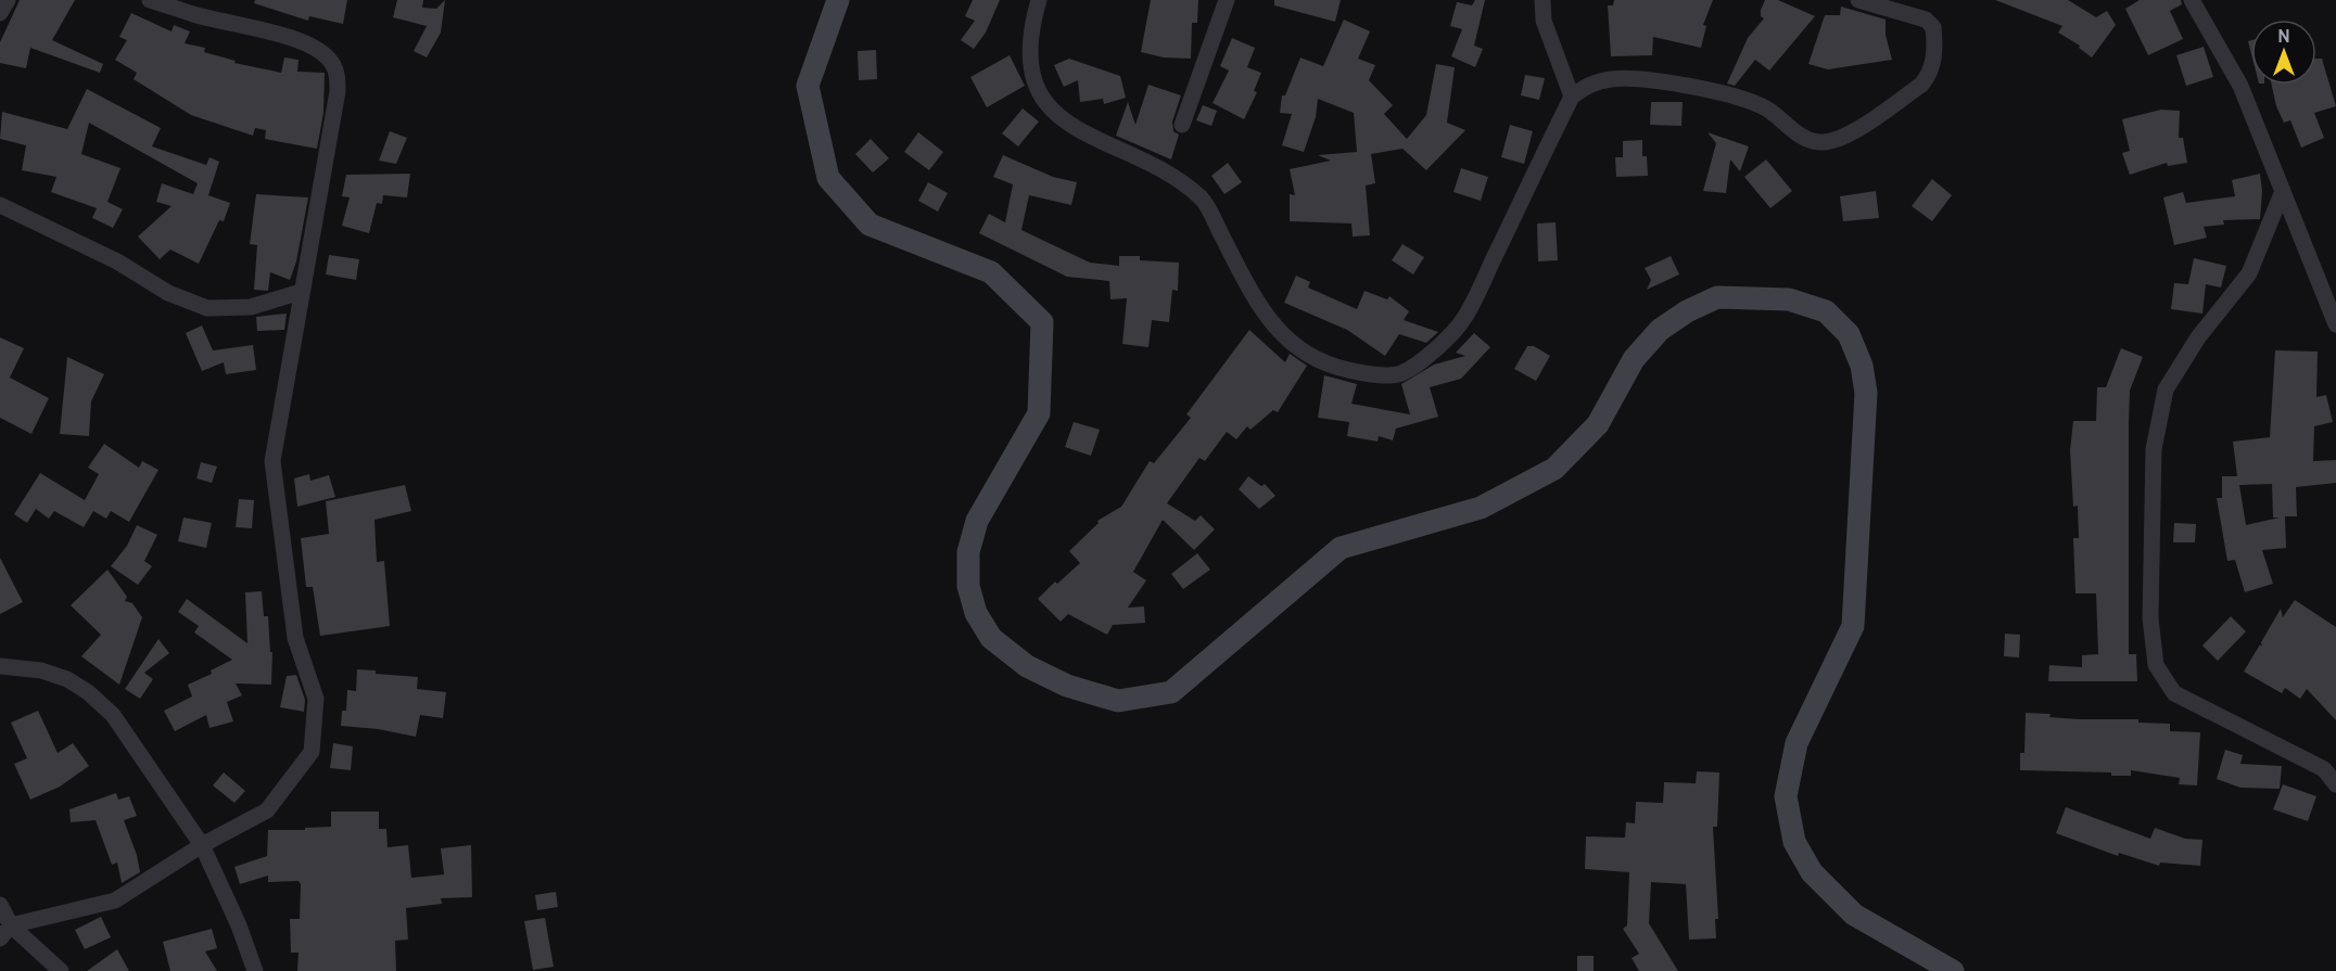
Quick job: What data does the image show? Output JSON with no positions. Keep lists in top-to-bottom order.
{
  "north": "top"
}
